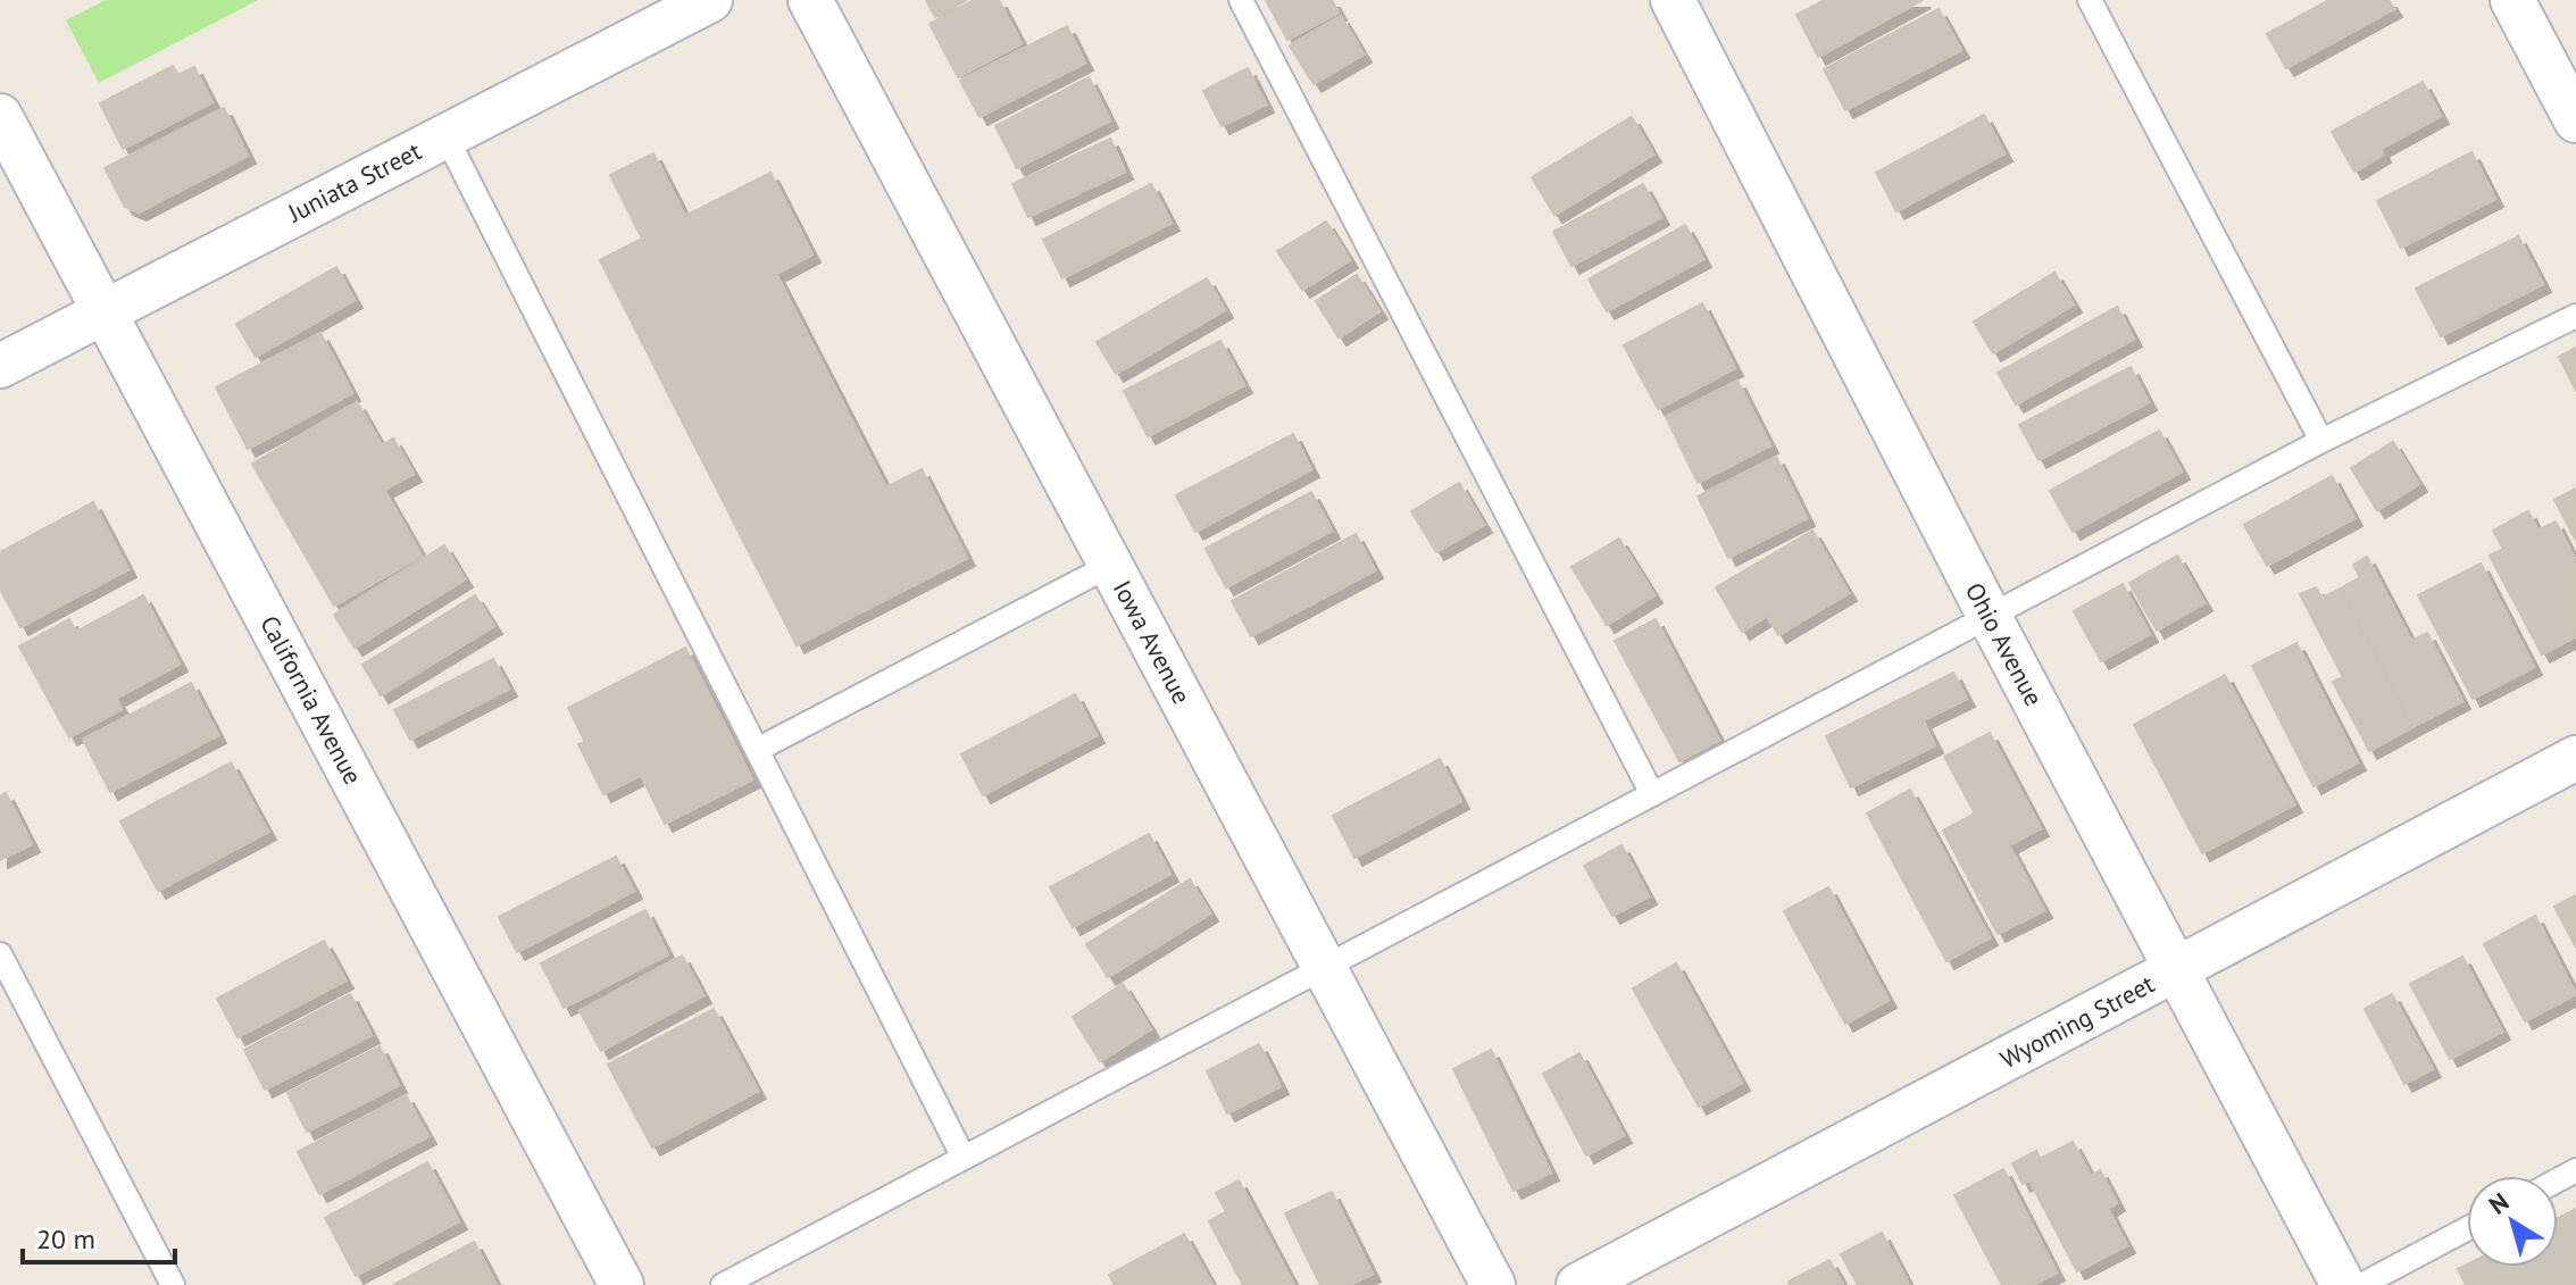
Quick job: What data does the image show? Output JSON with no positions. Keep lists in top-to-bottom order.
{
  "streets": {
    "street": [
      "Juniata Street",
      "Iowa Avenue",
      "Ohio Avenue",
      "California Avenue",
      "Wyoming Street"
    ]
  },
  "crossings": [
    ["Juniata Street", "California Avenue"],
    ["Ohio Avenue", "Wyoming Street"]
  ],
  "scale_bar": "20 m",
  "north": "top left"
}
